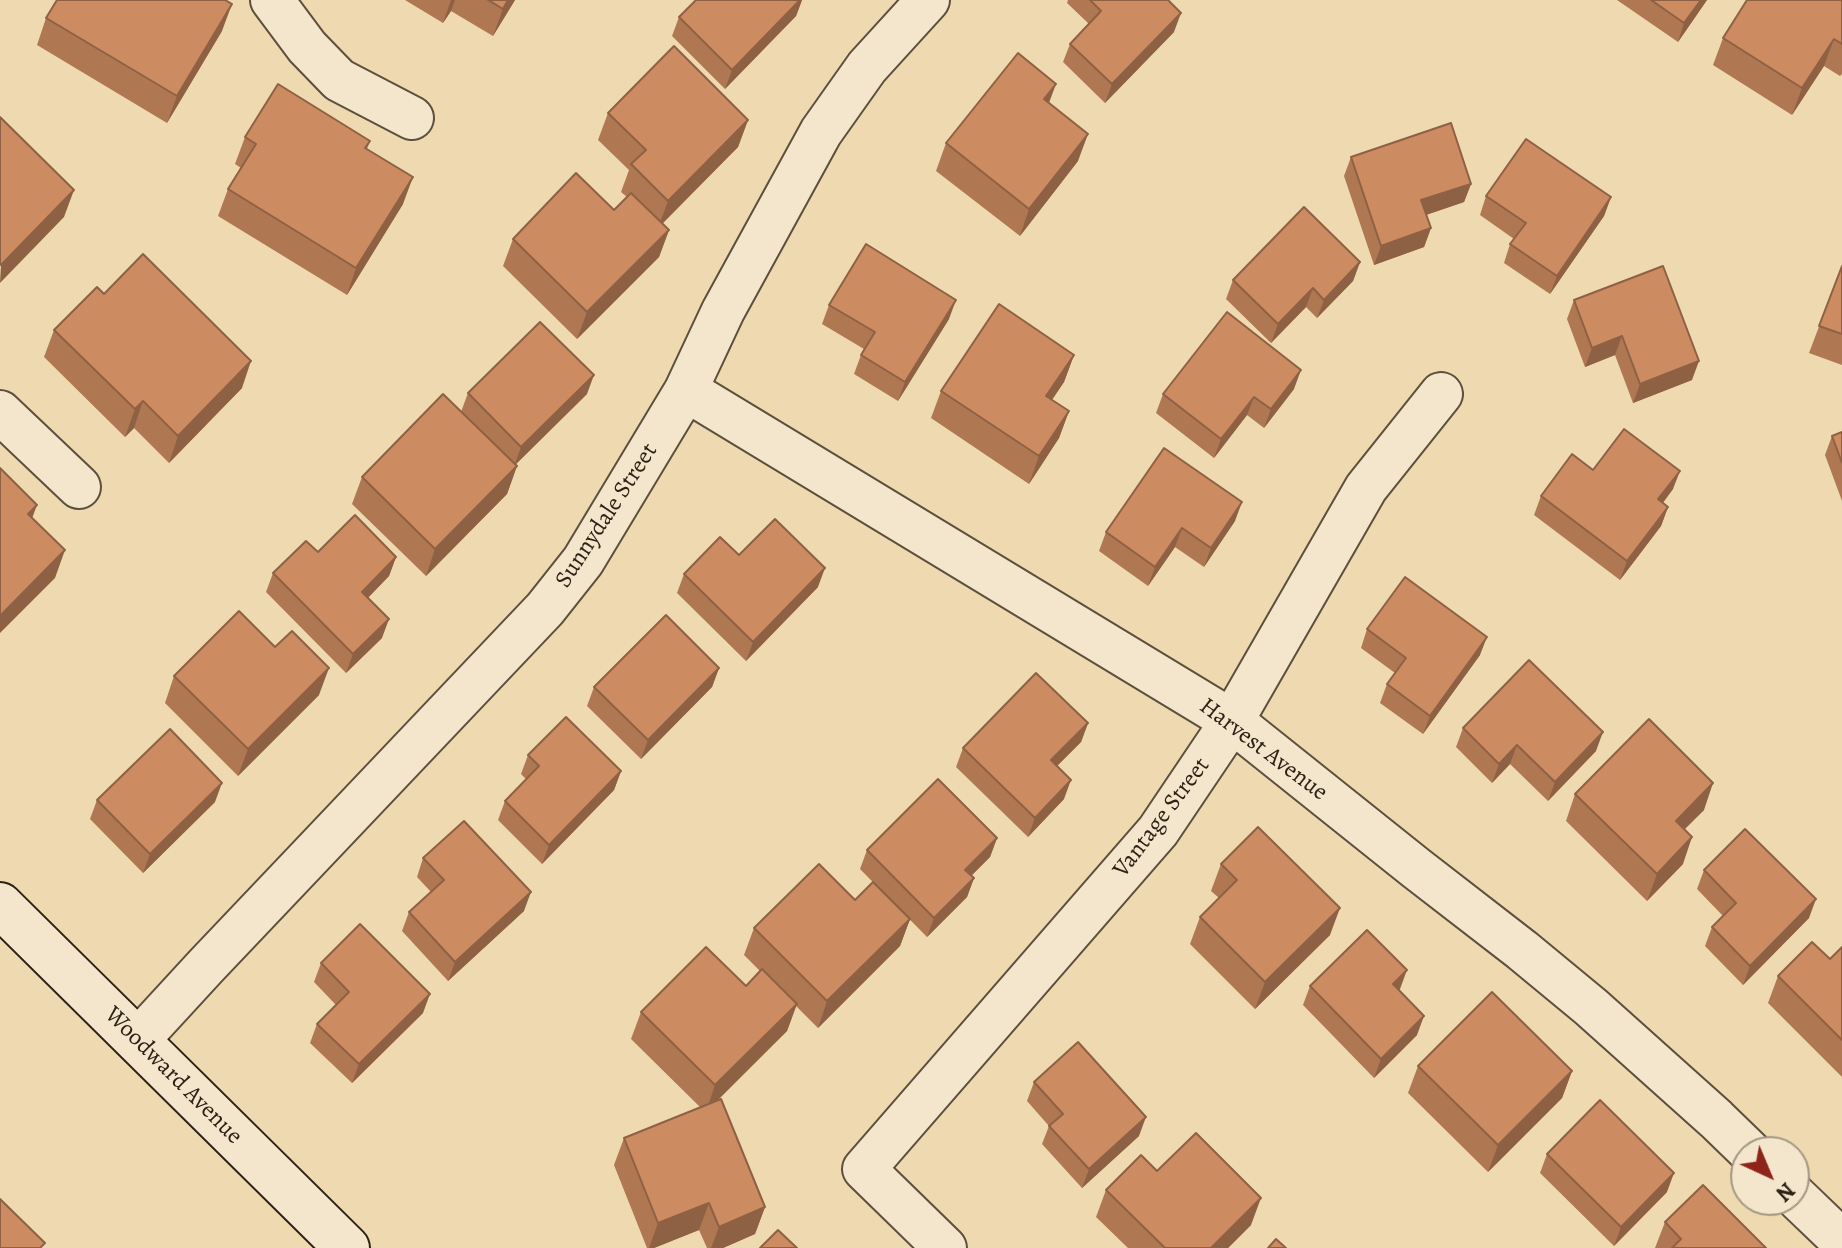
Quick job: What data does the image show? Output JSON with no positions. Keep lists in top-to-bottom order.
{
  "streets": {
    "main road": ["Woodward Avenue"],
    "street": ["Sunnydale Street", "Harvest Avenue", "Vantage Street"]
  },
  "crossings": [
    ["Sunnydale Street", "Harvest Avenue"],
    ["Sunnydale Street", "Woodward Avenue"],
    ["Harvest Avenue", "Vantage Street"]
  ],
  "north": "bottom right"
}
